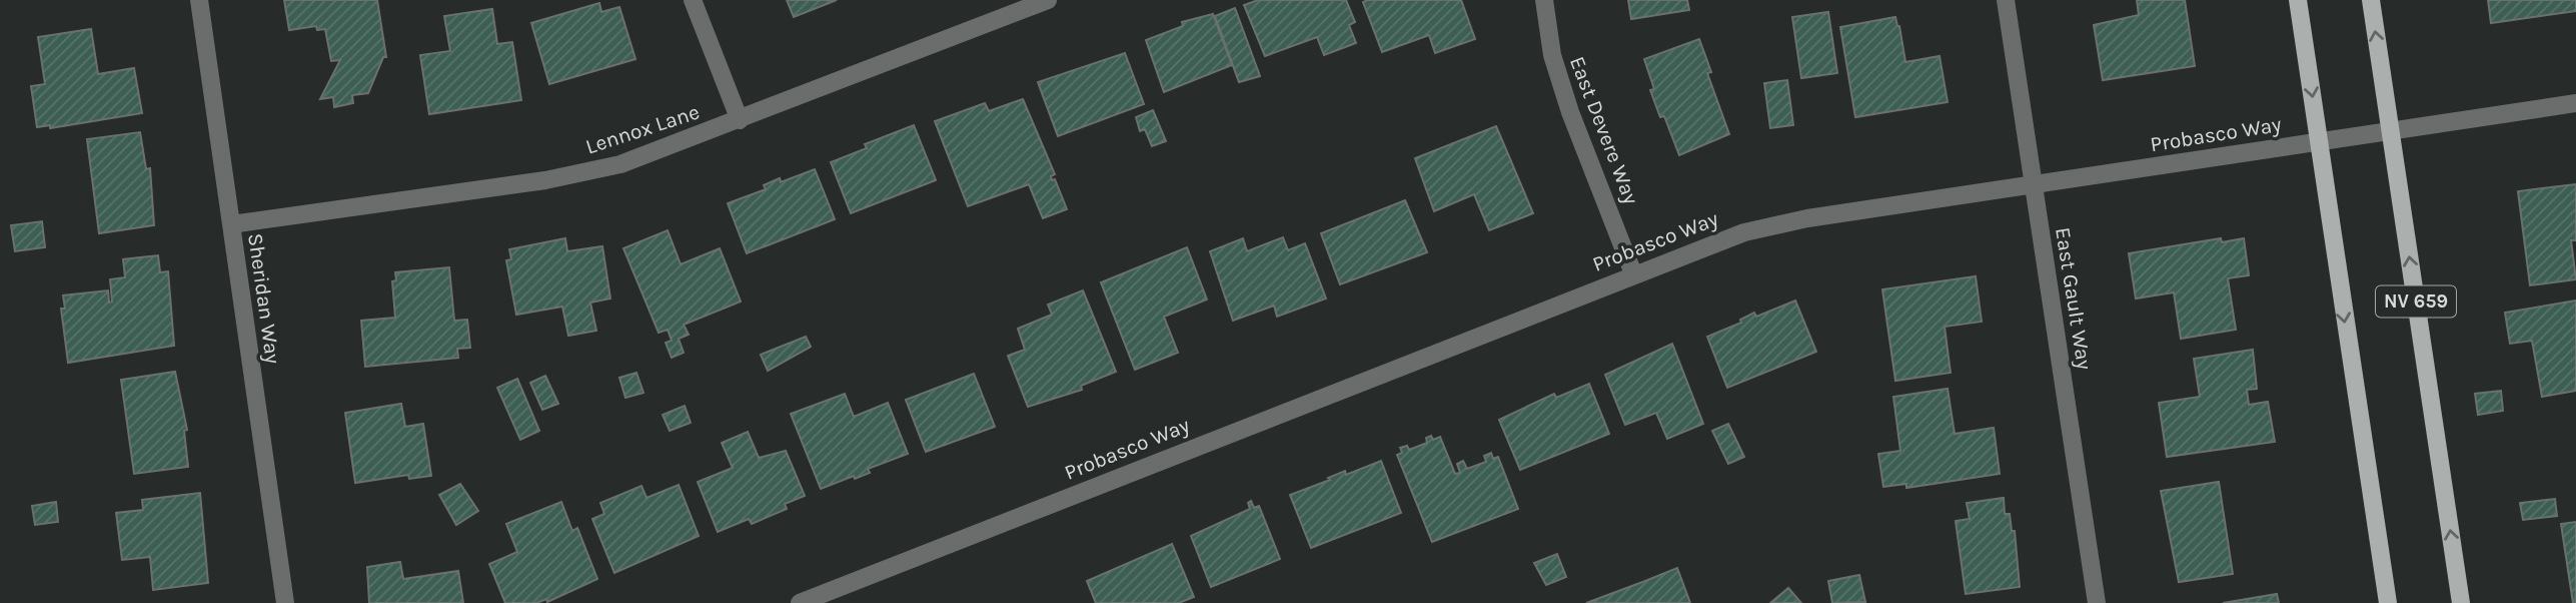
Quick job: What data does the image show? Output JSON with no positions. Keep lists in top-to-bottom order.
{
  "streets": {
    "main road": ["NV 659"],
    "street": [
      "Lennox Lane",
      "East Devere Way",
      "Probasco Way",
      "Sheridan Way",
      "East Gault Way"
    ]
  },
  "crossings": [
    ["Lennox Lane", "Sheridan Way"],
    ["East Devere Way", "Probasco Way"],
    ["Probasco Way", "East Gault Way"],
    ["Probasco Way", "NV 659"]
  ]
}
